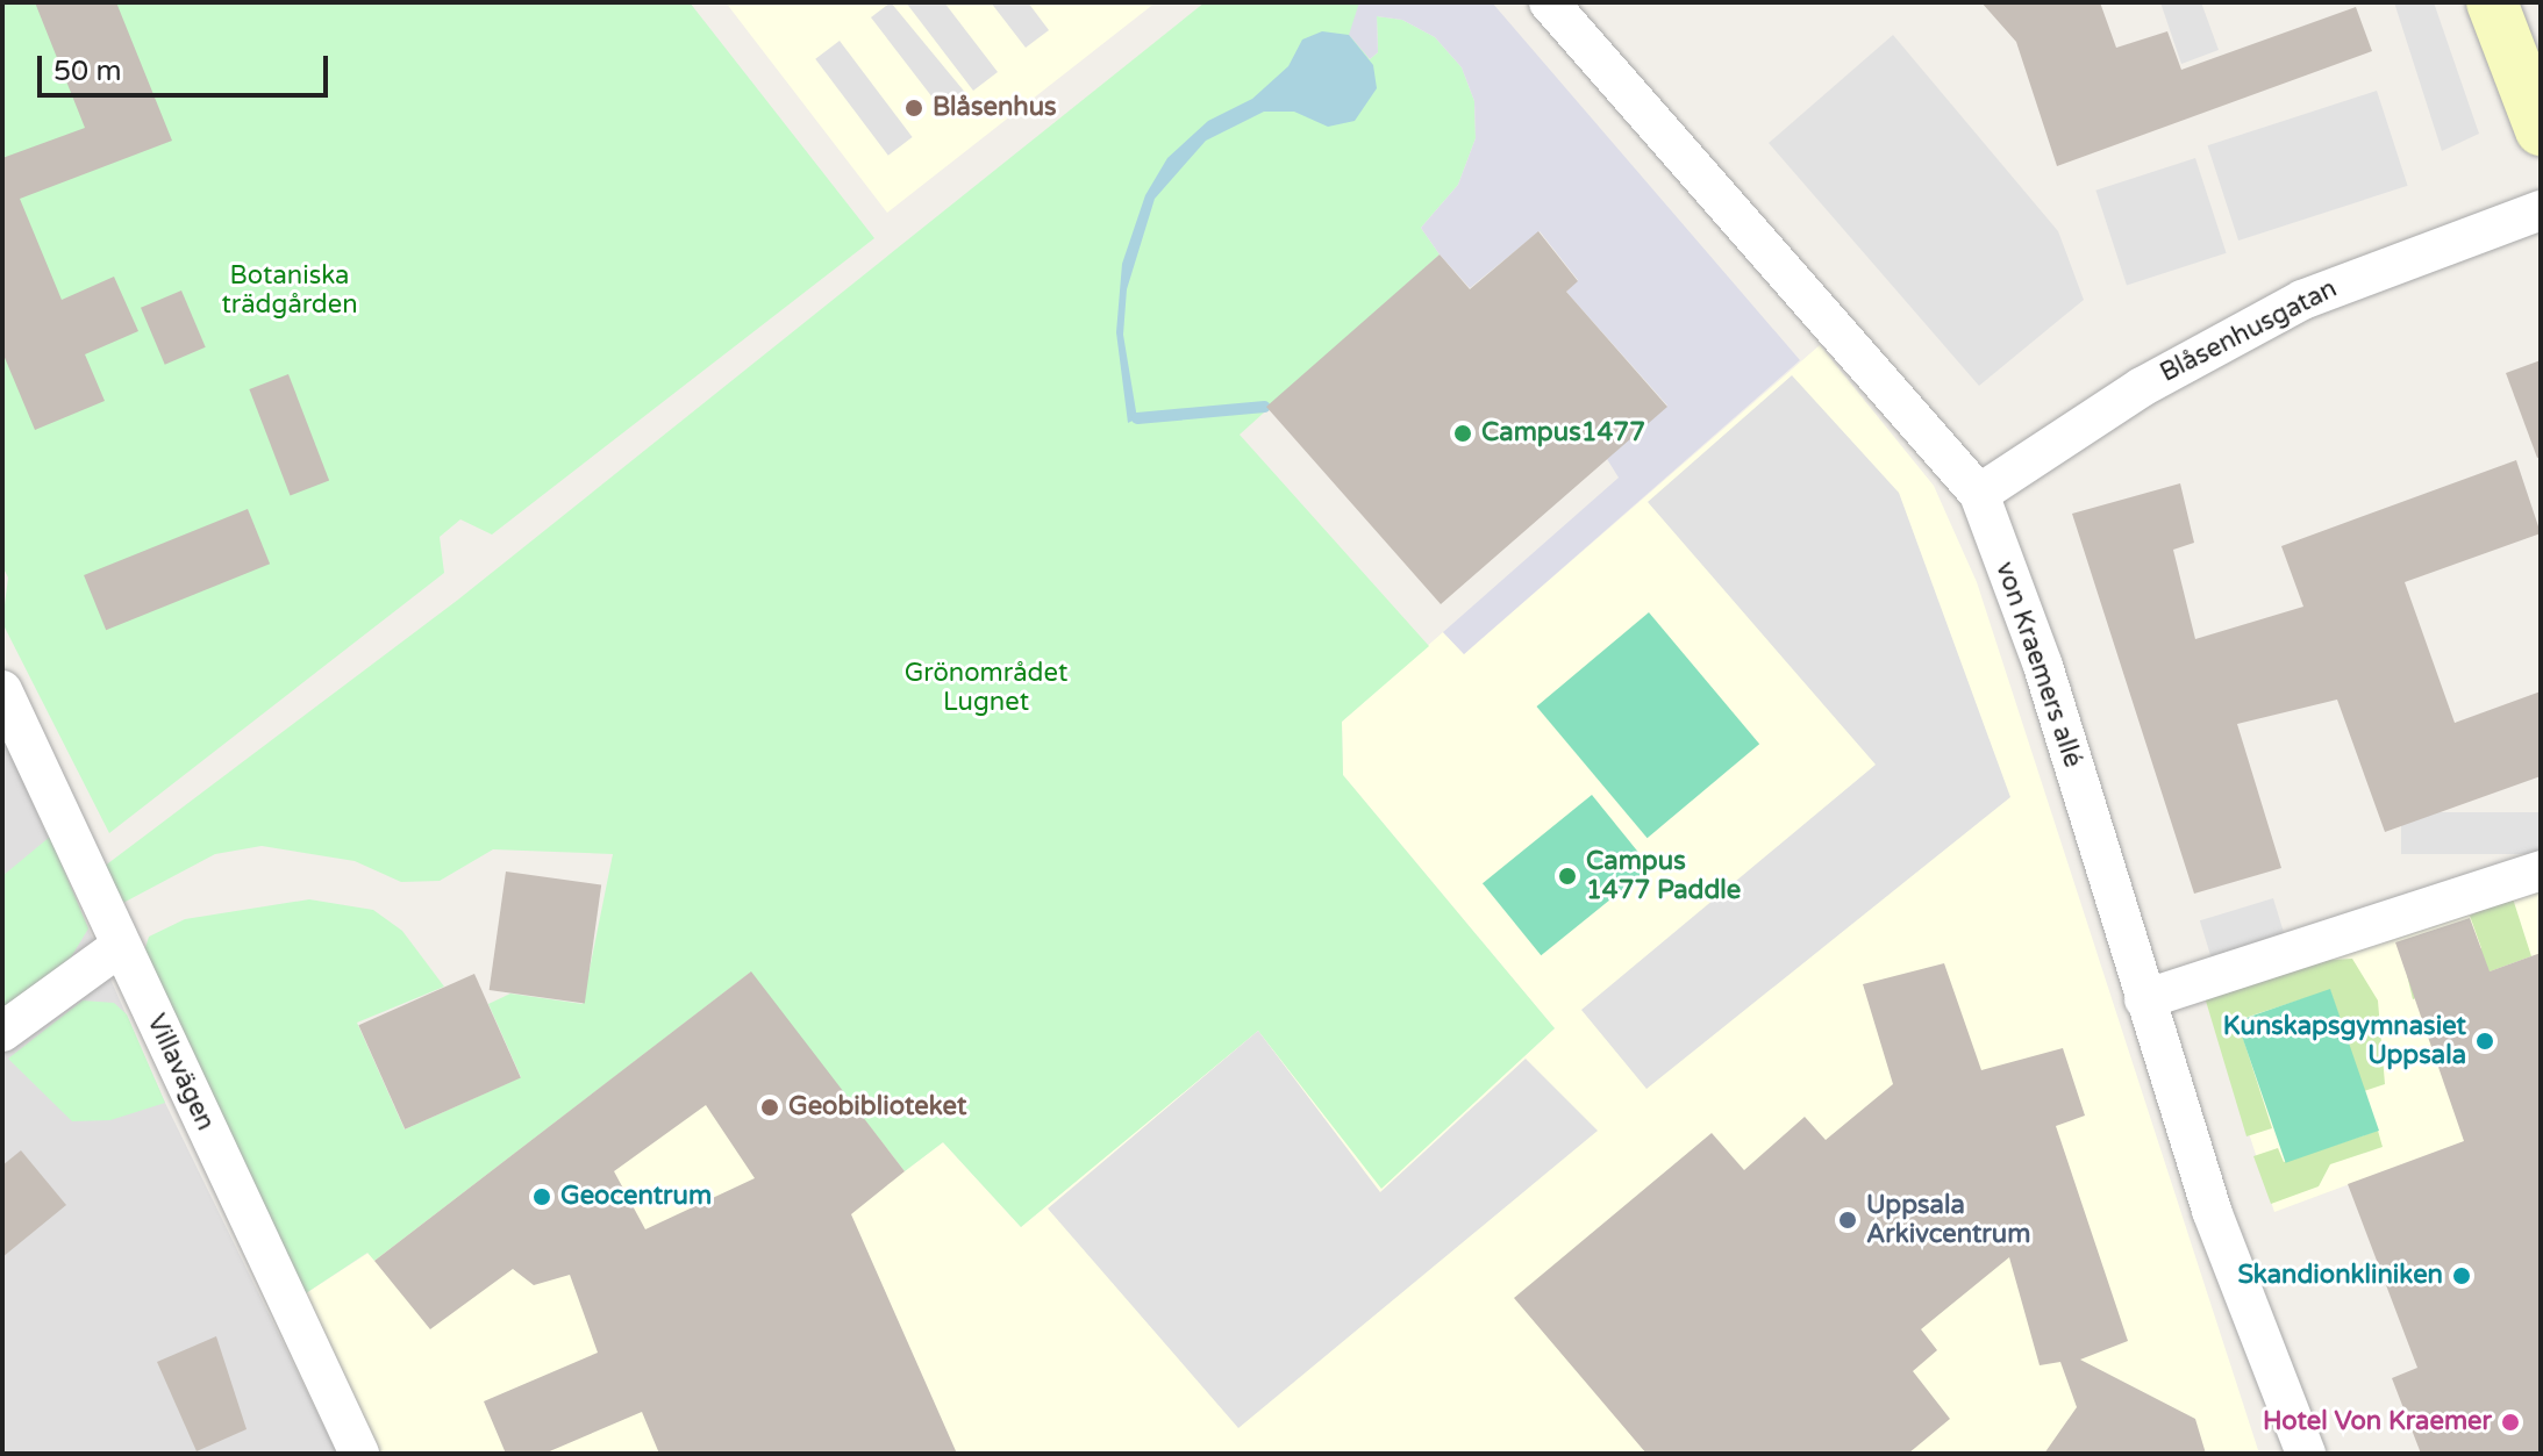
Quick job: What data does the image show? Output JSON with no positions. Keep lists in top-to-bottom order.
{
  "streets": {
    "street": ["Blåsenhusgatan", "von Kraemers allé", "Villavägen"]
  },
  "crossings": [
    ["Blåsenhusgatan", "von Kraemers allé"]
  ],
  "parks": ["Botaniska trädgården", "Grönområdet Lugnet"],
  "places": [
    "Blåsenhus",
    "Campus1477",
    "Campus 1477 Paddle",
    "Kunskapsgymnasiet Uppsala",
    "Geobiblioteket",
    "Geocentrum",
    "Uppsala Arkivcentrum",
    "Skandionkliniken",
    "Hotel Von Kraemer"
  ],
  "scale_bar": "50 m"
}
